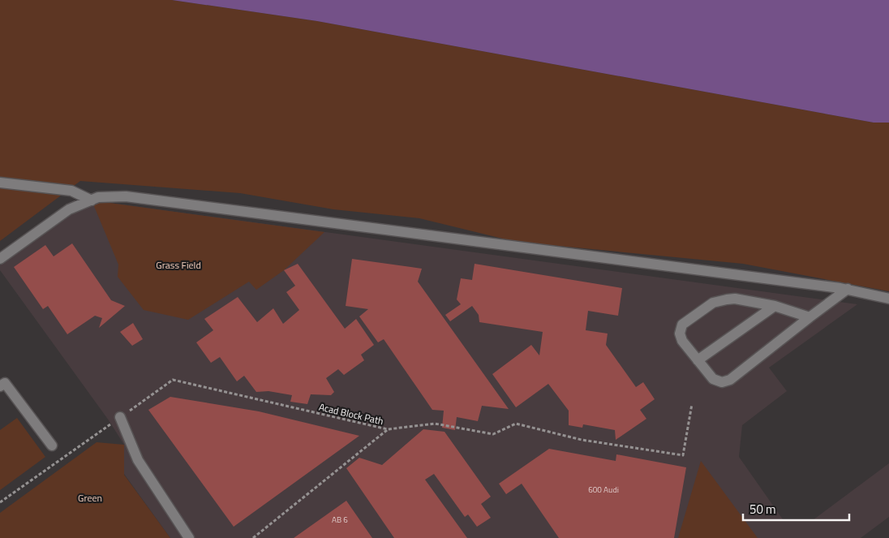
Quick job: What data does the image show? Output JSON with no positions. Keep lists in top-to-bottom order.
{
  "streets": {
    "path": ["Acad Block Path"]
  },
  "parks": ["Grass Field", "Green"],
  "house_numbers": ["600 Audi", "AB 6"],
  "scale_bar": "50 m"
}
